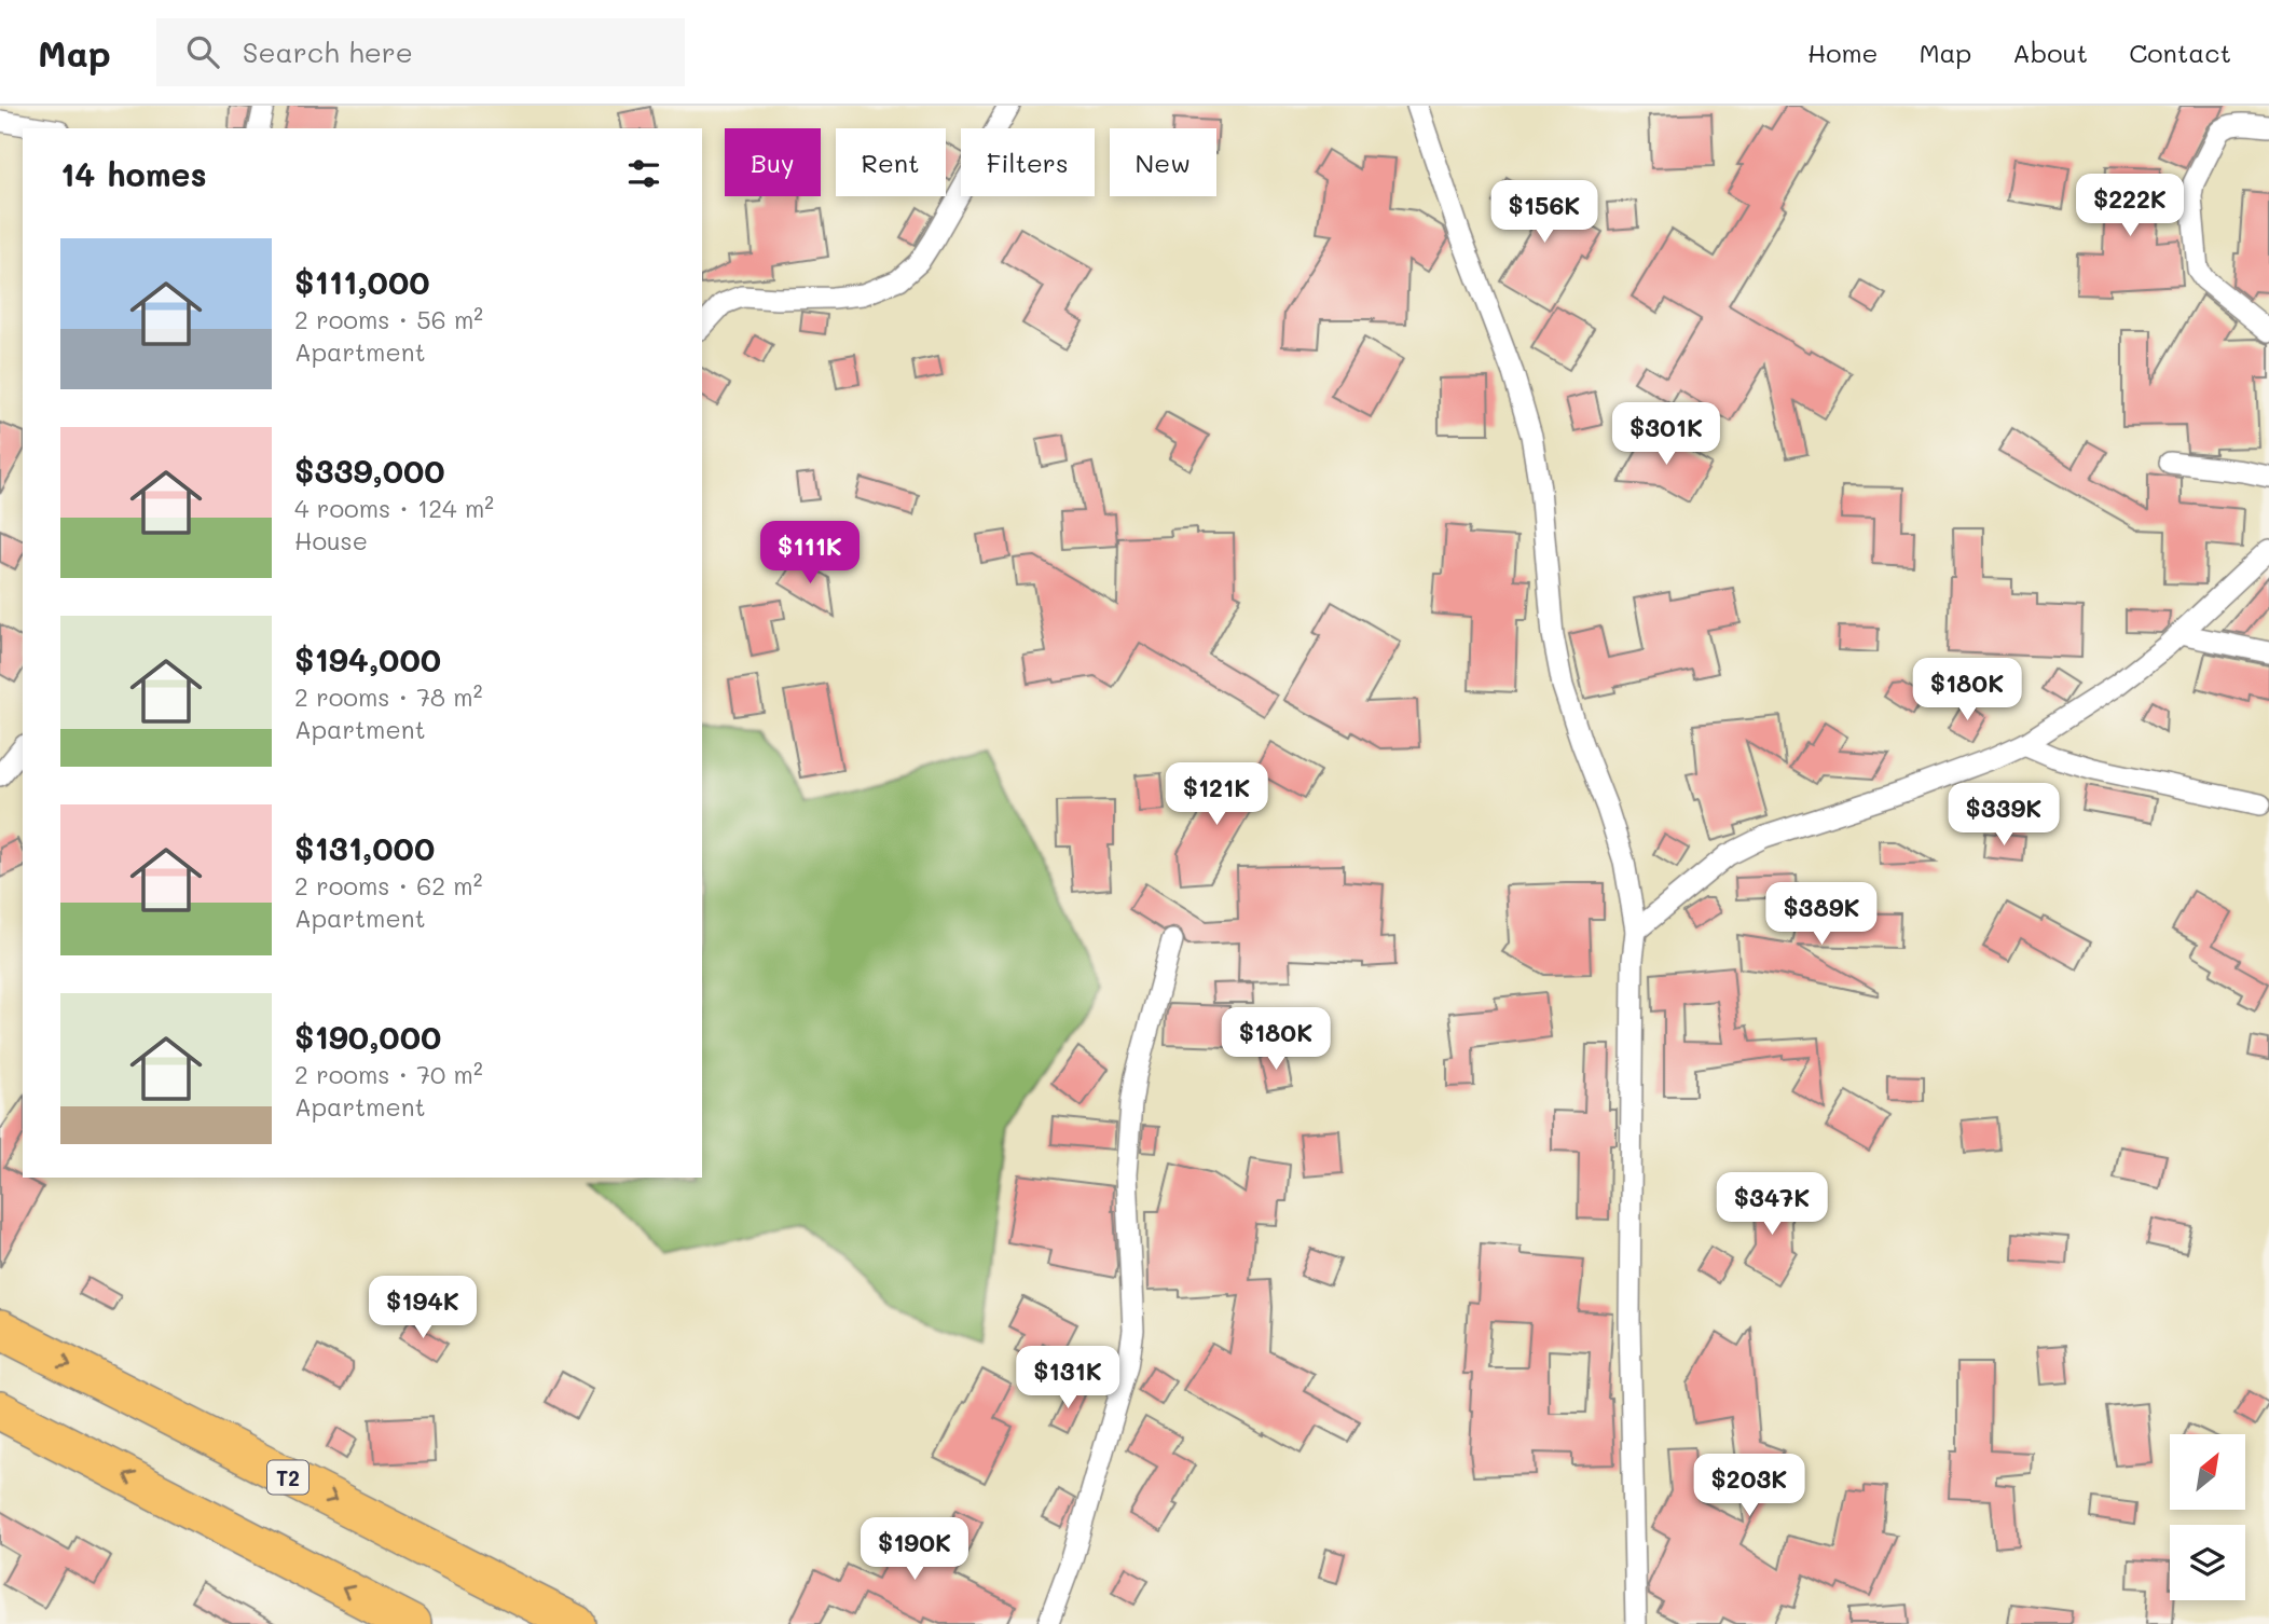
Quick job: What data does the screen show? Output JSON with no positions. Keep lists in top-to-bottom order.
{
  "streets": {
    "highway": ["T2"]
  },
  "north": "top right",
  "page": {
    "header": "Map",
    "search": "Search here",
    "nav": [
      "Home",
      "Map",
      "About",
      "Contact"
    ],
    "chip": [
      "Buy",
      "Rent",
      "Filters",
      "New"
    ],
    "heading": "14 homes",
    "price": [
      "$222K",
      "$156K",
      "$301K",
      "$111K",
      "$180K",
      "$121K",
      "$339K",
      "$389K",
      "$180K",
      "$347K",
      "$194K",
      "$131K",
      "$203K",
      "$190K"
    ],
    "list": [
      {
        "name": "$111,000",
        "note": "2 rooms · 56 m² · Apartment"
      },
      {
        "name": "$339,000",
        "note": "4 rooms · 124 m² · House"
      },
      {
        "name": "$194,000",
        "note": "2 rooms · 78 m² · Apartment"
      },
      {
        "name": "$131,000",
        "note": "2 rooms · 62 m² · Apartment"
      },
      {
        "name": "$190,000",
        "note": "2 rooms · 70 m² · Apartment"
      }
    ]
  }
}
